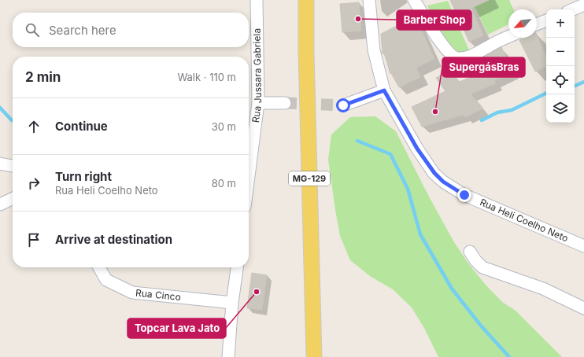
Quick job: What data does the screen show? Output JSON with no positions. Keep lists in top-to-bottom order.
{
  "streets": {
    "main road": ["MG-129"],
    "street": ["Rua Jussara Gabriela", "Rua Heli Coelho Neto", "Rua Cinco"]
  },
  "places": ["Barber Shop", "SupergásBras", "Topcar Lava Jato"],
  "north": "bottom left",
  "page": {
    "map_buttons": ["+", "−"],
    "search": "Search here",
    "heading": ["2 min", "Walk · 110 m"],
    "list": [
      ["Continue", "30 m"],
      ["Turn right", "Rua Heli Coelho Neto", "80 m"],
      "Arrive at destination"
    ]
  }
}
